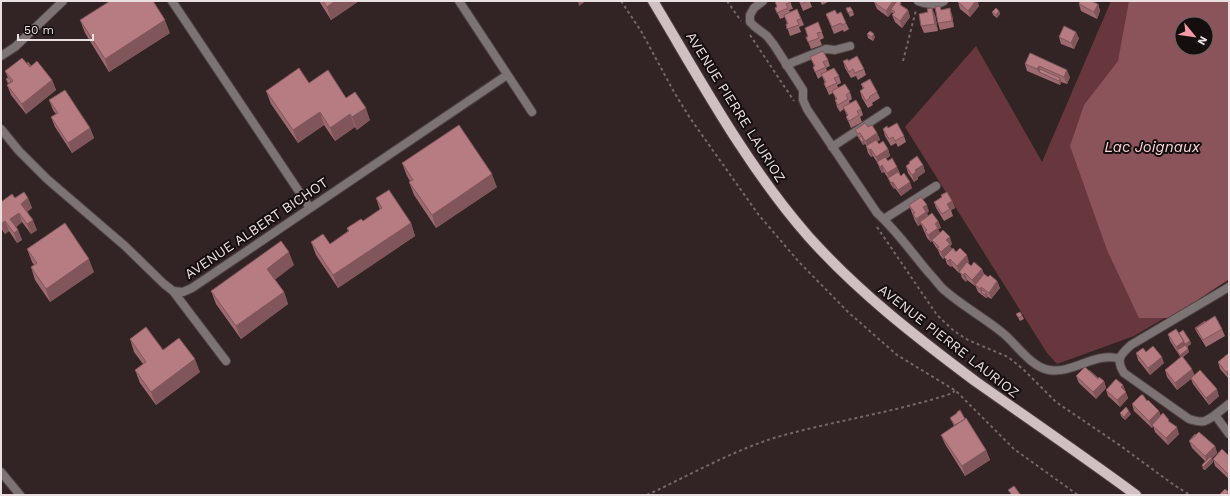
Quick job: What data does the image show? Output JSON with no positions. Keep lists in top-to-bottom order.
{
  "streets": {
    "main road": ["AVENUE PIERRE LAURIOZ"],
    "street": ["AVENUE ALBERT BICHOT"]
  },
  "water": ["Lac Joignaux"],
  "scale_bar": "50 m",
  "north": "bottom right"
}
